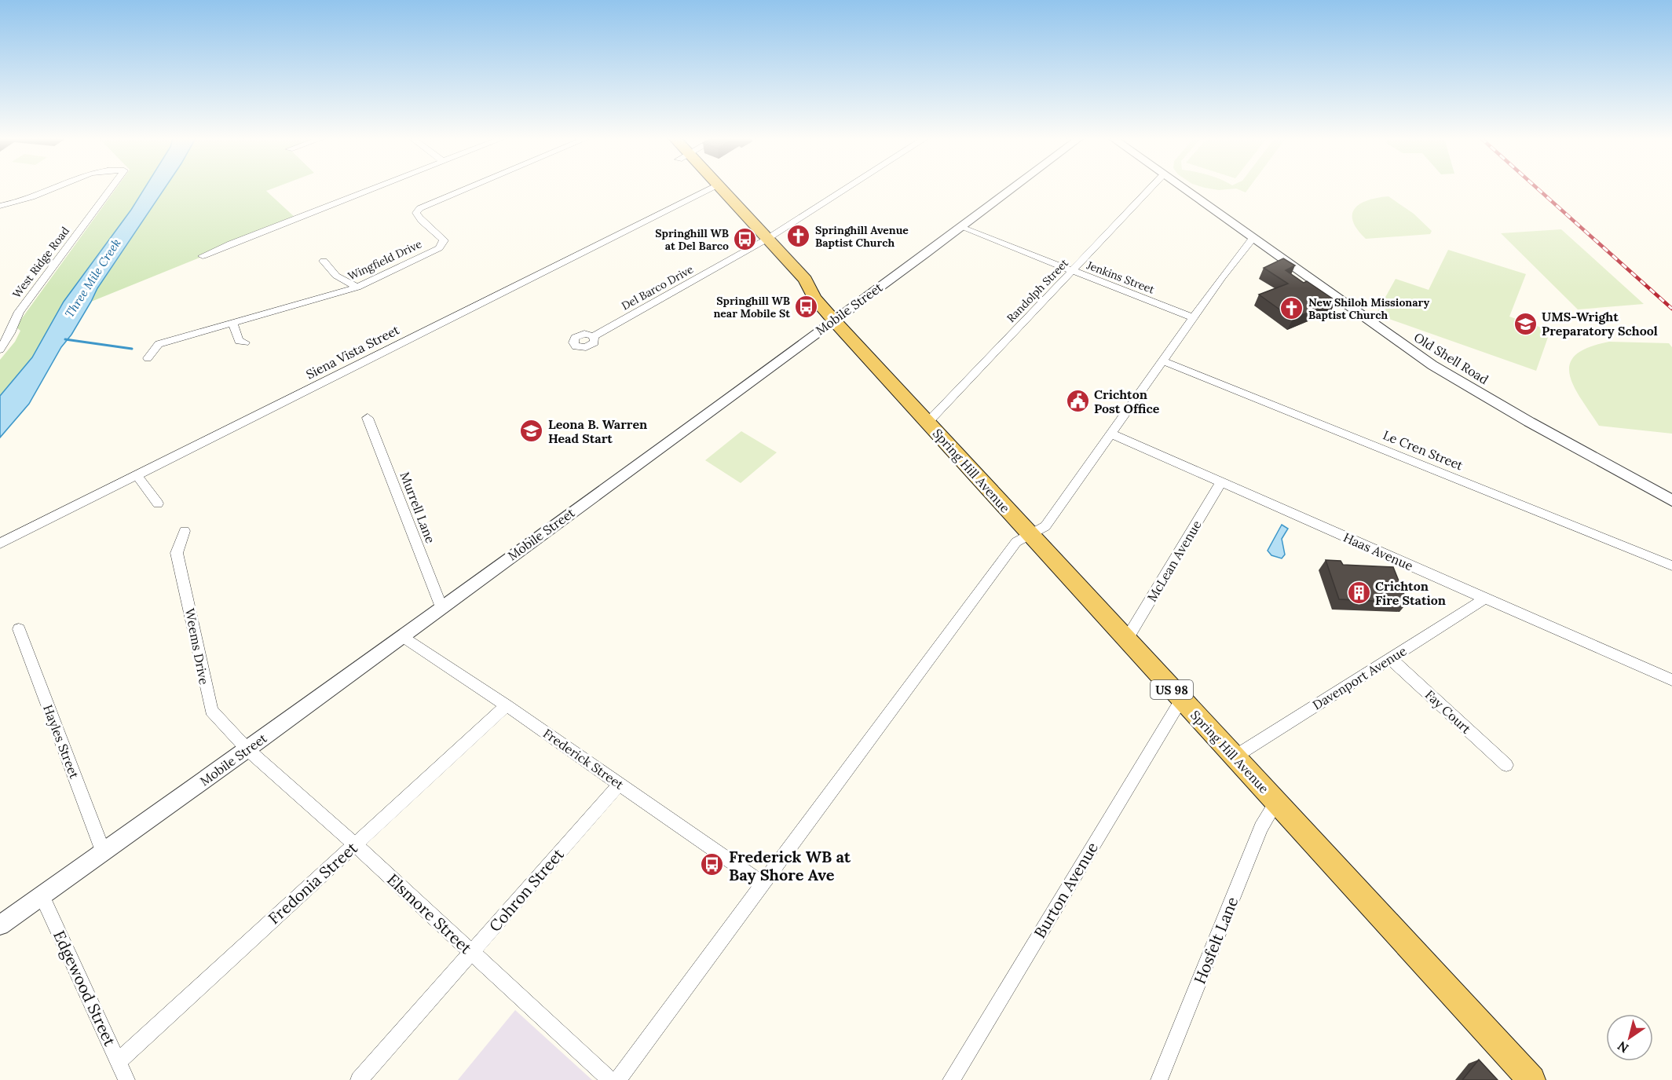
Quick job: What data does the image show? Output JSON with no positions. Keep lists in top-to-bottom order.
{
  "streets": {
    "main road": ["Spring Hill Avenue", "US 98"],
    "street": [
      "Wingfield Drive",
      "West Ridge Road",
      "Jenkins Street",
      "Del Barco Drive",
      "Randolph Street",
      "Mobile Street",
      "Siena Vista Street",
      "Old Shell Road",
      "Le Cren Street",
      "Murrell Lane",
      "Haas Avenue",
      "McLean Avenue",
      "Weems Drive",
      "Davenport Avenue",
      "Fay Court",
      "Hayles Street",
      "Frederick Street",
      "Fredonia Street",
      "Cohron Street",
      "Burton Avenue",
      "Elsmore Street",
      "Hosfelt Lane",
      "Edgewood Street"
    ]
  },
  "crossings": [
    ["Jenkins Street", "Randolph Street"],
    ["Jenkins Street", "Mobile Street"],
    ["Del Barco Drive", "Spring Hill Avenue"],
    ["Randolph Street", "Spring Hill Avenue"],
    ["Mobile Street", "Spring Hill Avenue"],
    ["Mobile Street", "Murrell Lane"],
    ["Mobile Street", "Weems Drive"],
    ["Mobile Street", "Hayles Street"],
    ["Mobile Street", "Frederick Street"],
    ["Mobile Street", "Elsmore Street"],
    ["Mobile Street", "Edgewood Street"],
    ["Spring Hill Avenue", "McLean Avenue"],
    ["Spring Hill Avenue", "Davenport Avenue"],
    ["Spring Hill Avenue", "Burton Avenue"],
    ["Spring Hill Avenue", "Hosfelt Lane"],
    ["Haas Avenue", "McLean Avenue"],
    ["Haas Avenue", "Davenport Avenue"],
    ["Weems Drive", "Elsmore Street"],
    ["Davenport Avenue", "Fay Court"],
    ["Frederick Street", "Fredonia Street"],
    ["Frederick Street", "Cohron Street"],
    ["Fredonia Street", "Elsmore Street"],
    ["Fredonia Street", "Edgewood Street"],
    ["Cohron Street", "Elsmore Street"]
  ],
  "water": ["Three Mile Creek"],
  "places": {
    "church": ["Springhill Avenue Baptist Church", "New Shiloh Missionary Baptist Church"],
    "bus stop": ["Springhill WB at Del Barco", "Springhill WB near Mobile St", "Frederick WB at Bay Shore Ave"],
    "school or university": ["UMS-Wright Preparatory School", "Leona B. Warren Head Start"],
    "public building": ["Crichton Post Office"],
    "building": ["Crichton Fire Station"]
  },
  "north": "bottom left"
}
